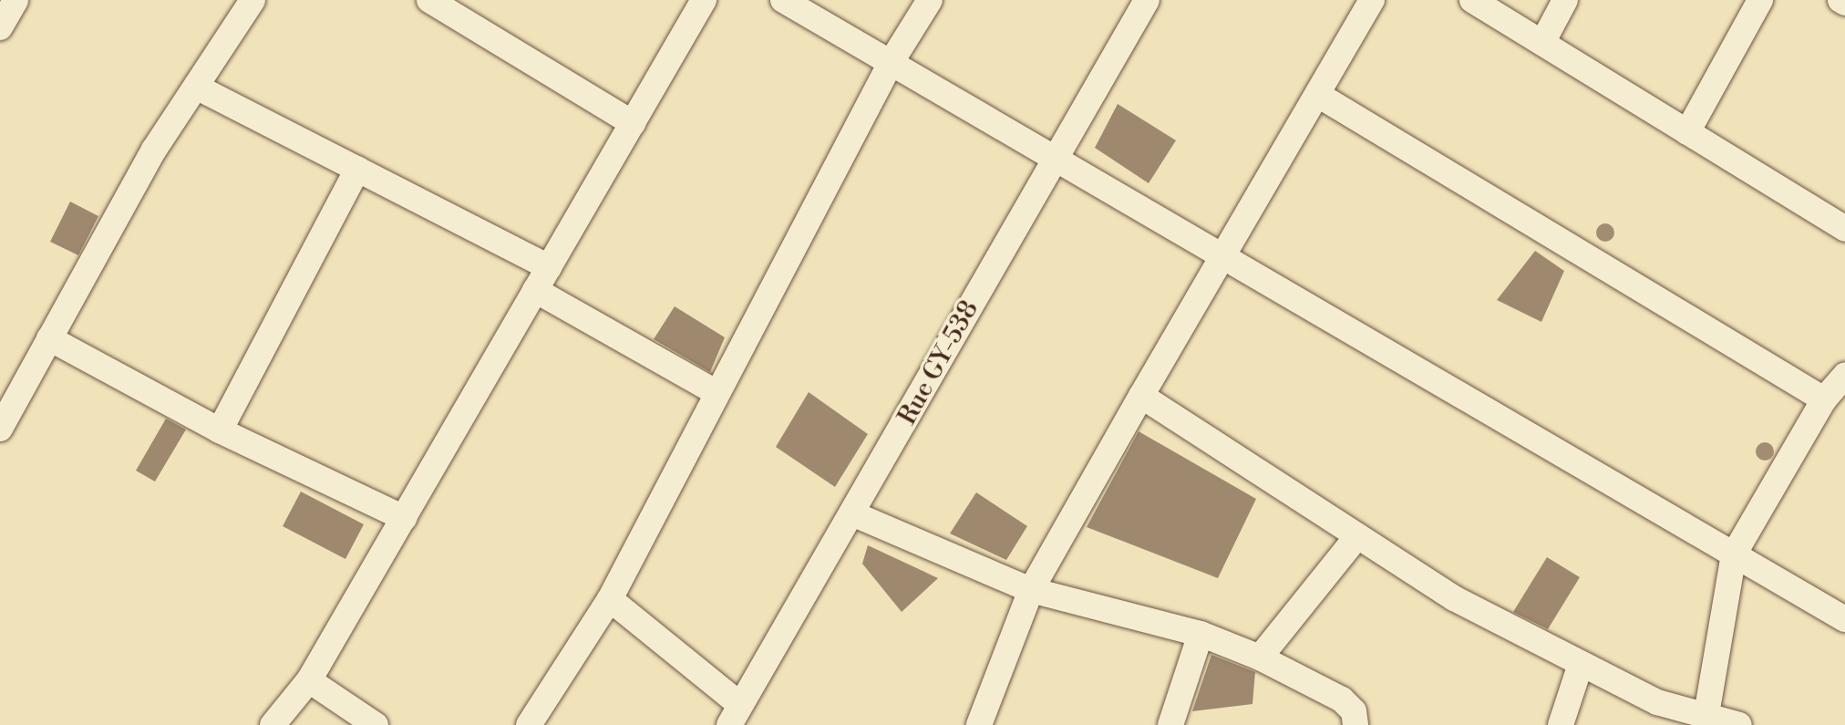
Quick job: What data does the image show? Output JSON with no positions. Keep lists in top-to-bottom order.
{
  "streets": {
    "street": ["Rue GY-538"]
  }
}
